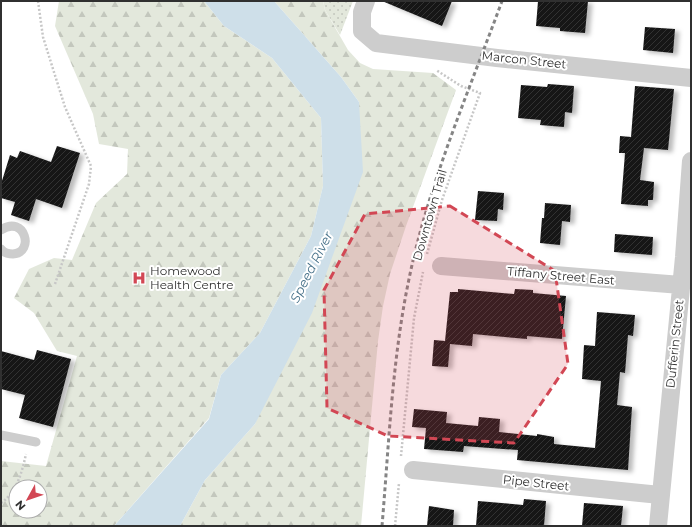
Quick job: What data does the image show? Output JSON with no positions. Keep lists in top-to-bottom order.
{
  "streets": {
    "street": [
      "Marcon Street",
      "Tiffany Street East",
      "Dufferin Street",
      "Pipe Street"
    ],
    "path": ["Downtown Trail"]
  },
  "crossings": [
    ["Downtown Trail", "Pipe Street"],
    ["Tiffany Street East", "Dufferin Street"],
    ["Dufferin Street", "Pipe Street"]
  ],
  "water": ["Speed River"],
  "places": {
    "hospital": ["Homewood Health Centre"]
  },
  "north": "bottom left"
}
